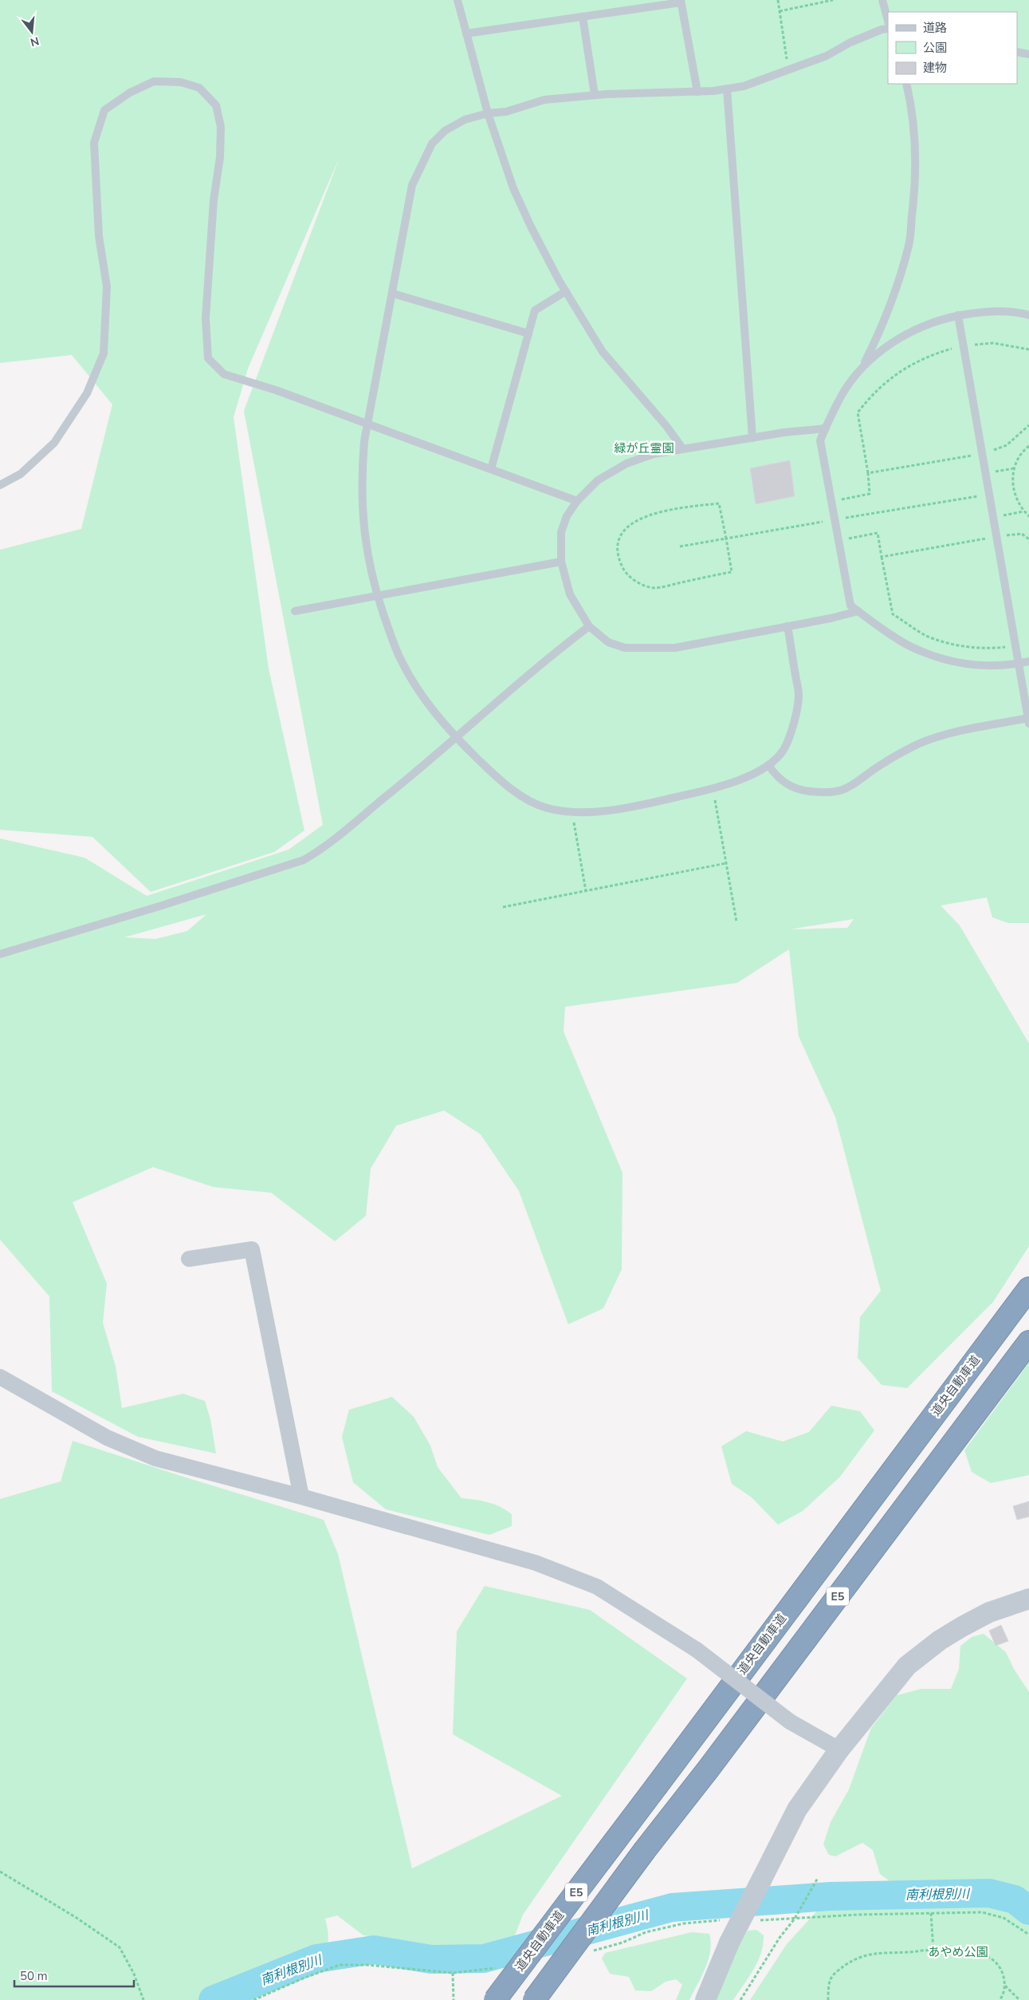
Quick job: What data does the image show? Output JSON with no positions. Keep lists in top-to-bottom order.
{
  "streets": {
    "highway": ["道央自動車道", "E5"]
  },
  "water": ["南利根別川"],
  "parks": ["緑が丘霊園", "あやめ公園"],
  "legend": ["道路", "公園", "建物"],
  "scale_bar": "50 m",
  "north": "bottom"
}
